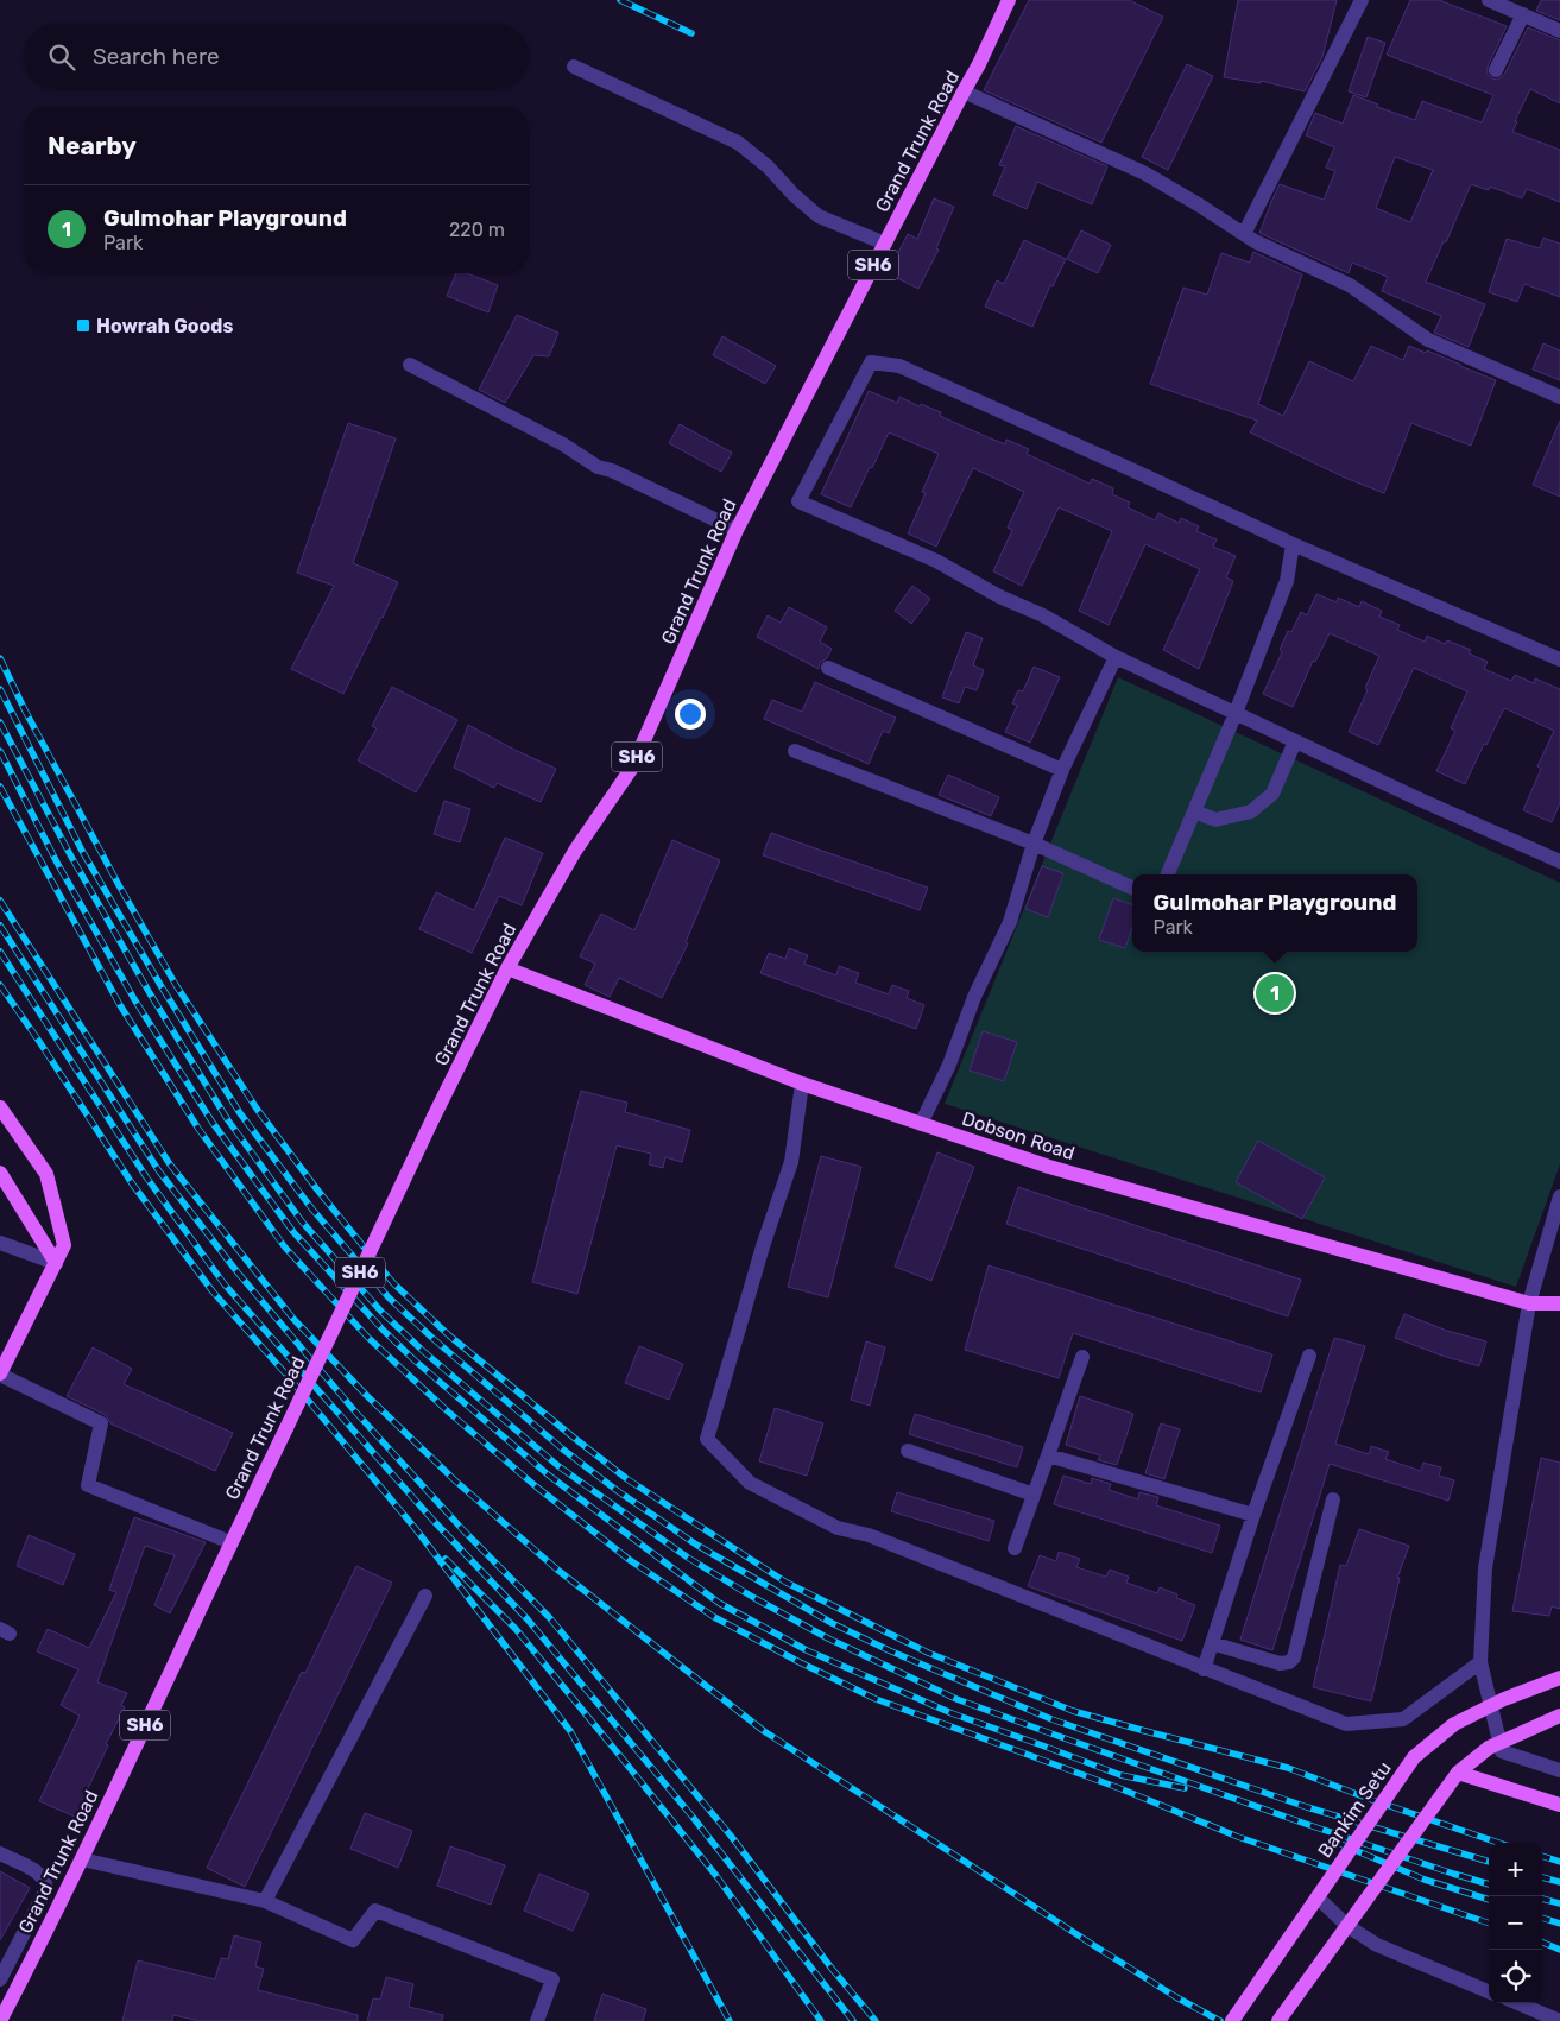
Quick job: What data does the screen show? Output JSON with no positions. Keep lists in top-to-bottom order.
{
  "streets": {
    "main road": [
      "Grand Trunk Road",
      "SH6",
      "Dobson Road",
      "Bankim Setu"
    ]
  },
  "crossings": [
    ["Grand Trunk Road", "Dobson Road"]
  ],
  "places": {
    "transit": ["Howrah Goods"]
  },
  "page": {
    "search": "Search here",
    "heading": "Nearby",
    "list": [
      {
        "mark": "1",
        "name": "Gulmohar Playground",
        "note": "Park",
        "value": "220 m"
      }
    ],
    "popup": ["Gulmohar Playground", "Park"],
    "pins": "1",
    "map_buttons": ["+", "−"]
  }
}
